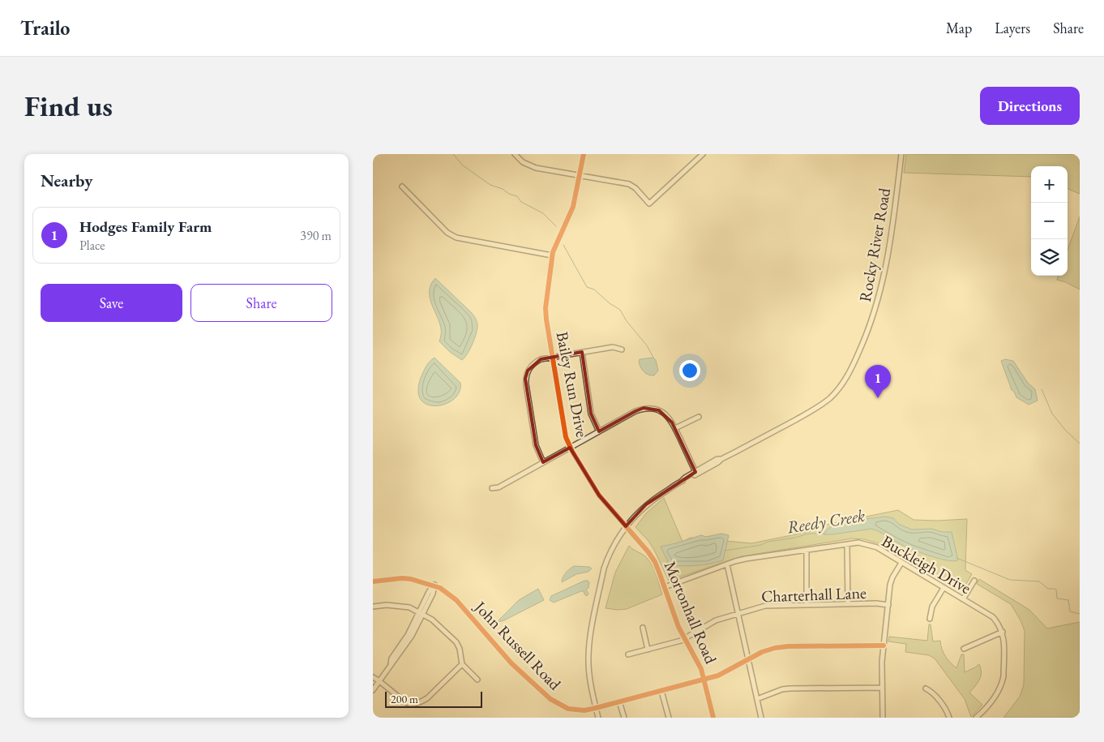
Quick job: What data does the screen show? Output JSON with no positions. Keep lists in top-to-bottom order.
{
  "streets": {
    "street": [
      "Rocky River Road",
      "Bailey Run Drive",
      "Buckleigh Drive",
      "Charterhall Lane",
      "Mortonhall Road",
      "John Russell Road"
    ]
  },
  "crossings": [
    ["Rocky River Road", "Bailey Run Drive"],
    ["Rocky River Road", "Mortonhall Road"],
    ["Rocky River Road", "John Russell Road"],
    ["Bailey Run Drive", "Mortonhall Road"],
    ["Buckleigh Drive", "Mortonhall Road"],
    ["Charterhall Lane", "Mortonhall Road"],
    ["Mortonhall Road", "John Russell Road"]
  ],
  "water": ["Reedy Creek"],
  "scale_bar": "200 m",
  "page": {
    "header": "Trailo",
    "nav": ["Map", "Layers", "Share"],
    "buttons": [
      "Directions",
      ["Save", "Share"]
    ],
    "title": "Find us",
    "heading": "Nearby",
    "map_buttons": ["+", "−"],
    "list": [
      {
        "mark": "1",
        "name": "Hodges Family Farm",
        "note": "Place",
        "value": "390 m"
      }
    ],
    "pins": "1",
    "scale": "200 m"
  }
}
